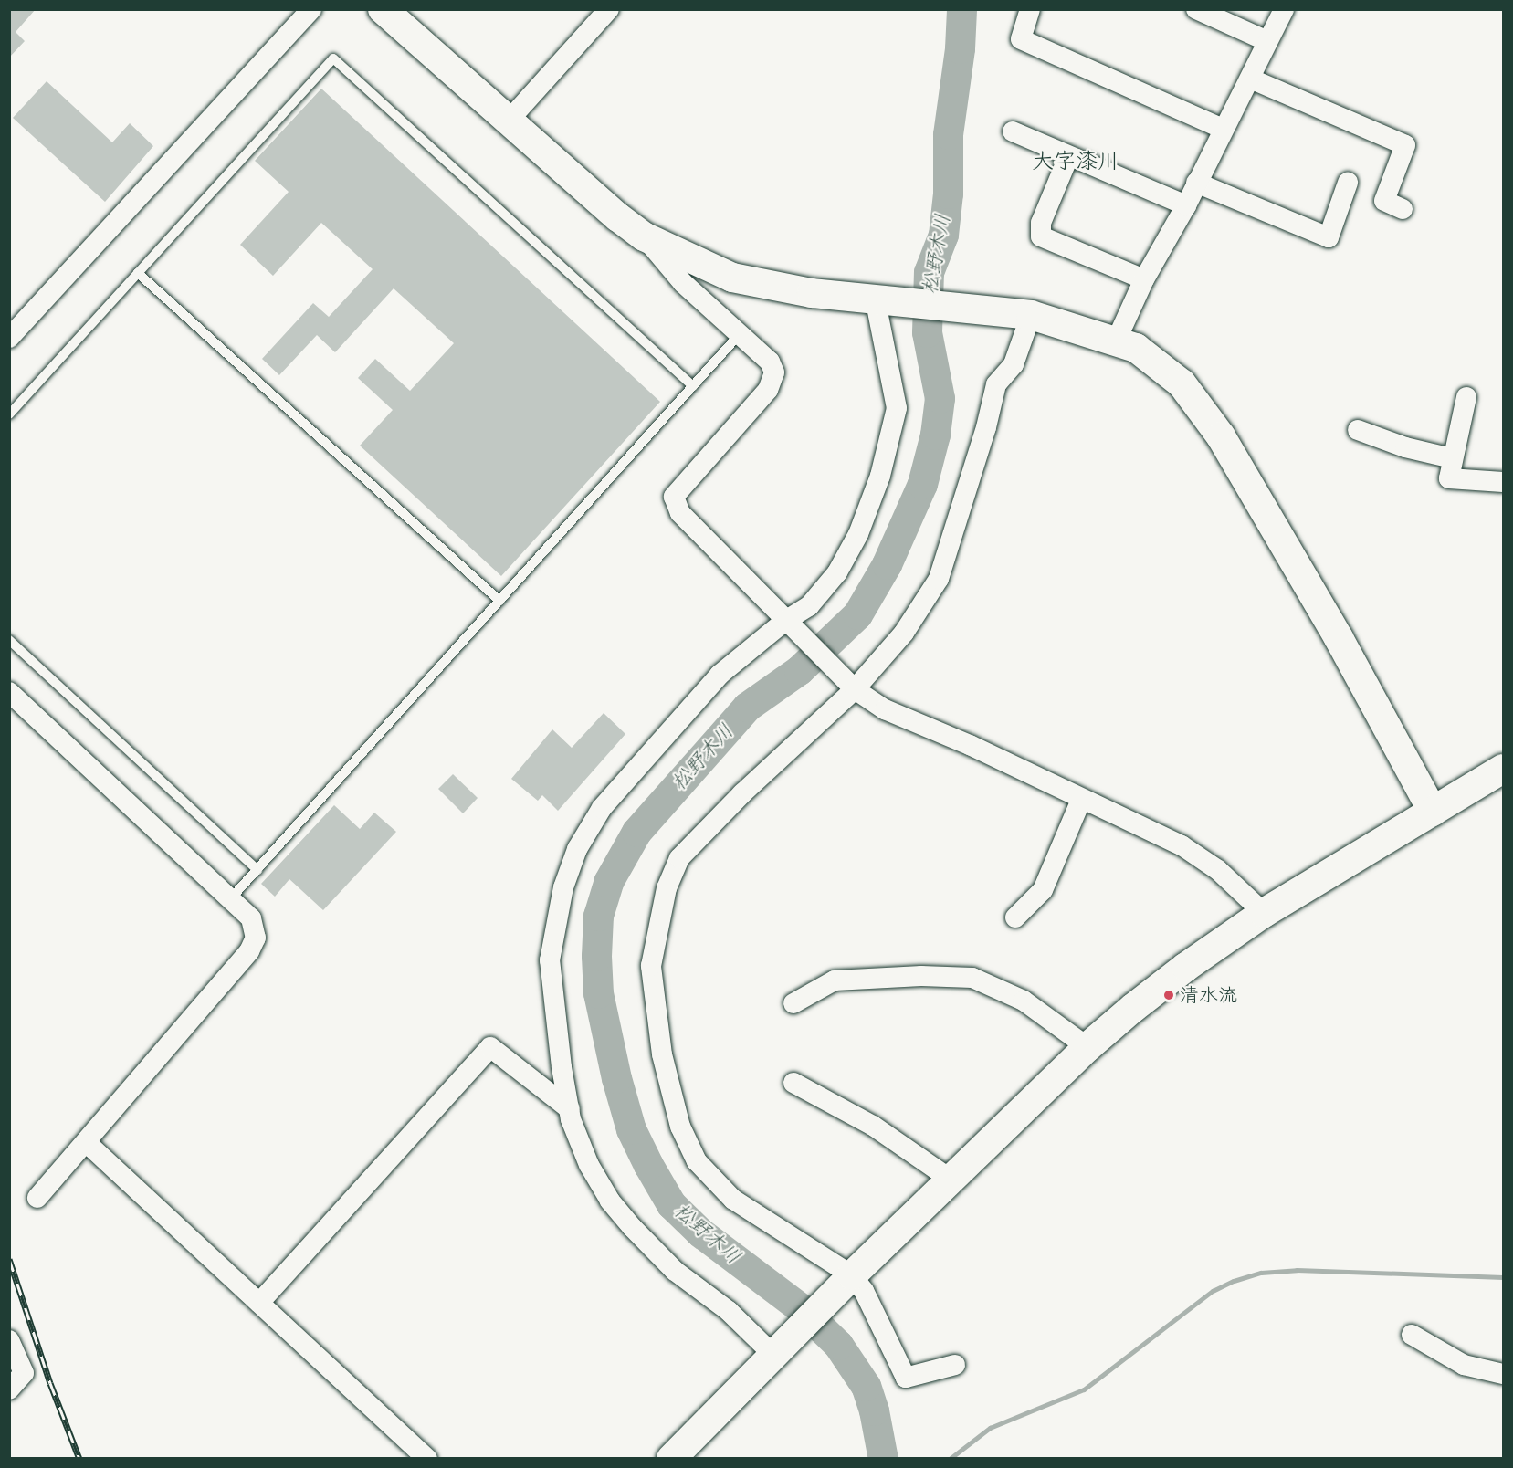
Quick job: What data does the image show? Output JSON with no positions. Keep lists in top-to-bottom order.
{
  "districts": ["大字漆川"],
  "water": ["松野木川"],
  "places": ["清水流"]
}
